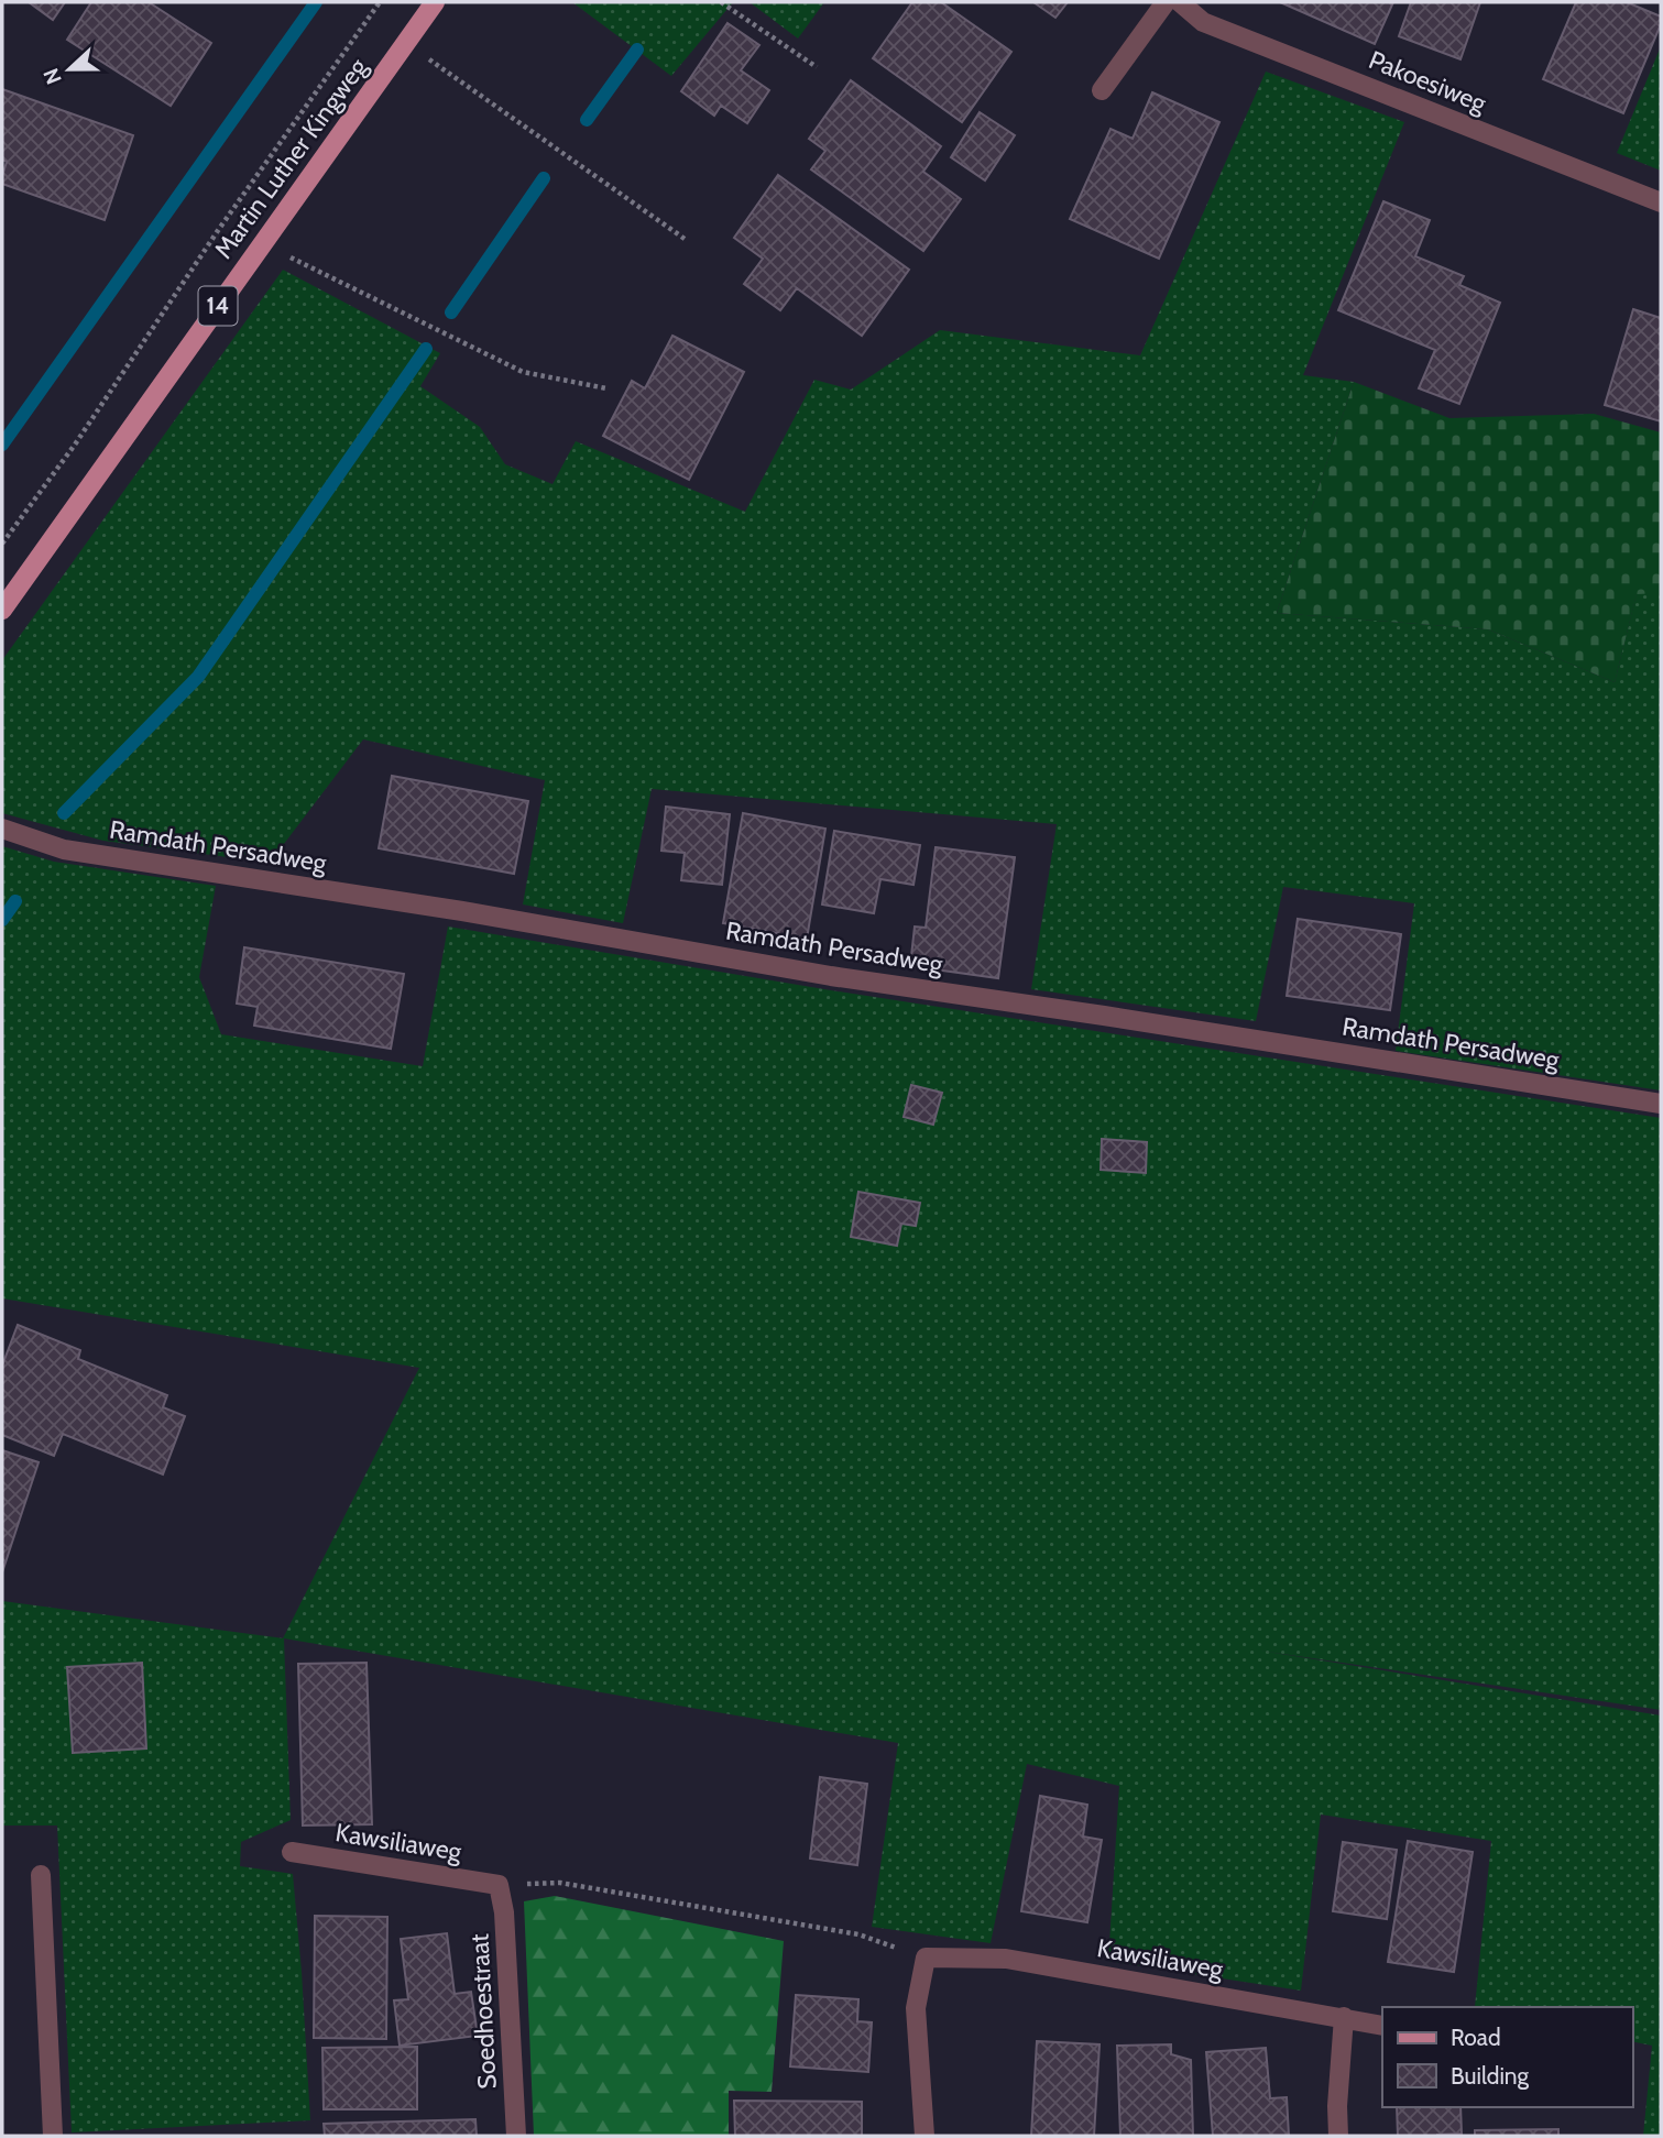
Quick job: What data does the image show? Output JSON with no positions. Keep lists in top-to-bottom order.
{
  "streets": {
    "main road": ["Martin Luther Kingweg", "14"],
    "street": [
      "Pakoesiweg",
      "Ramdath Persadweg",
      "Kawsiliaweg",
      "Soedhoestraat"
    ]
  },
  "crossings": [
    ["Kawsiliaweg", "Soedhoestraat"]
  ],
  "legend": ["Road", "Building"],
  "north": "left"
}
